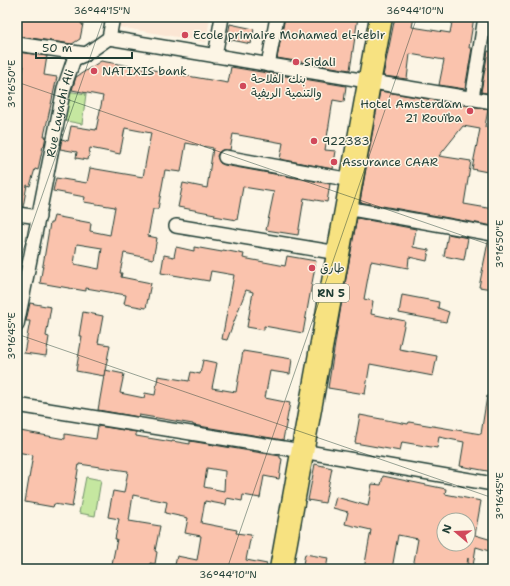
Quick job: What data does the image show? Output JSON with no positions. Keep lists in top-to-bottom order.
{
  "streets": {
    "highway": ["RN 5"],
    "street": ["Rue Layachi Ali"]
  },
  "places": [
    "Ecole primaire Mohamed el-kebir",
    "Sidali",
    "NATIXIS bank",
    "بنك الفلاحة والتنمية الريفية",
    "Hotel Amsterdam 21 Rouïba",
    "922383",
    "Assurance CAAR",
    "طارق"
  ],
  "scale_bar": "50 m",
  "north": "left",
  "coordinates": [
    "36°44'15\"N",
    "36°44'10\"N",
    "3°16'50\"E",
    "3°16'45\"E"
  ]
}
